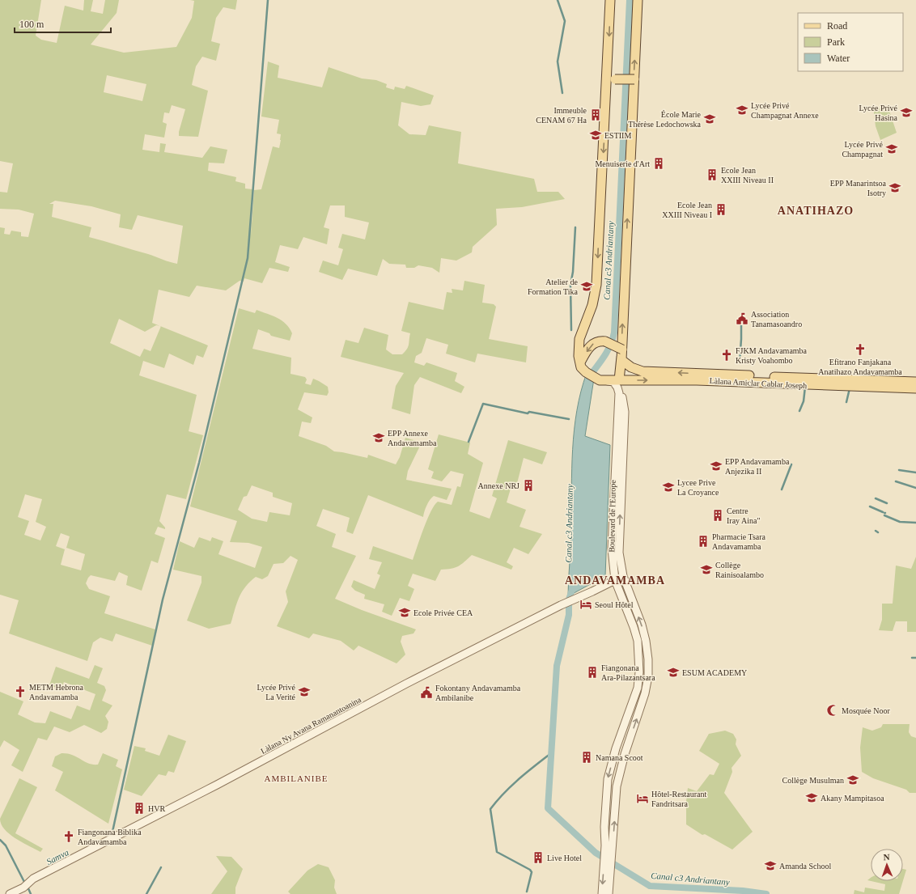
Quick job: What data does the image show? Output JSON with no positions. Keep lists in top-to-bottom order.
{
  "streets": {
    "main road": ["Làlana Amiclar Cablar Joseph"],
    "street": ["Boulevard de l'Europe", "Làlana Ny Avana Ramanantoanina"]
  },
  "crossings": [
    ["Làlana Amiclar Cablar Joseph", "Boulevard de l'Europe"],
    ["Boulevard de l'Europe", "Làlana Ny Avana Ramanantoanina"]
  ],
  "districts": ["ANATIHAZO", "ANDAVAMAMBA", "AMBILANIBE"],
  "water": ["Canal c3 Andriantany", "Samva"],
  "places": {
    "school or university": [
      "Lycée Privé Champagnat Annexe",
      "Lycée Privé Hasina",
      "École Marie Thérèse Ledochowska",
      "ESTIIM",
      "Lycée Privé Champagnat",
      "EPP Manarintsoa Isotry",
      "Atelier de Formation Tika",
      "EPP Annexe Andavamamba",
      "EPP Andavamamba Anjezika II",
      "Lycee Prive La Croyance",
      "Collège Rainisoalambo",
      "Ecole Privée CEA",
      "ESUM ACADEMY",
      "Lycée Privé La Verité",
      "Collège Musulman",
      "Akany Mampitasoa",
      "Amanda School"
    ],
    "building": [
      "Immeuble CENAM 67 Ha",
      "Menuiserie d'Art",
      "Ecole Jean XXIII Niveau II",
      "Ecole Jean XXIII Niveau I",
      "Annexe NRJ",
      "Centre Iray Aina\"",
      "Pharmacie Tsara Andavamamba",
      "Fiangonana Ara-Pilazantsara",
      "Namana Scoot",
      "HVR",
      "Live Hotel"
    ],
    "public building": ["Association Tanamasoandro", "Fokontany Andavamamba Ambilanibe"],
    "church": [
      "Efitrano Fanjakana Anatihazo Andavamamba",
      "FJKM Andavamamba Kristy Voahombo",
      "METM Hebrona Andavamamba",
      "Fiangonana Biblika Andavamamba"
    ],
    "hotel": ["Seoul Hôtel", "Hôtel-Restaurant Fandritsara"],
    "mosque": ["Mosquée Noor"]
  },
  "legend": ["Road", "Park", "Water"],
  "scale_bar": "100 m",
  "north": "top"
}
